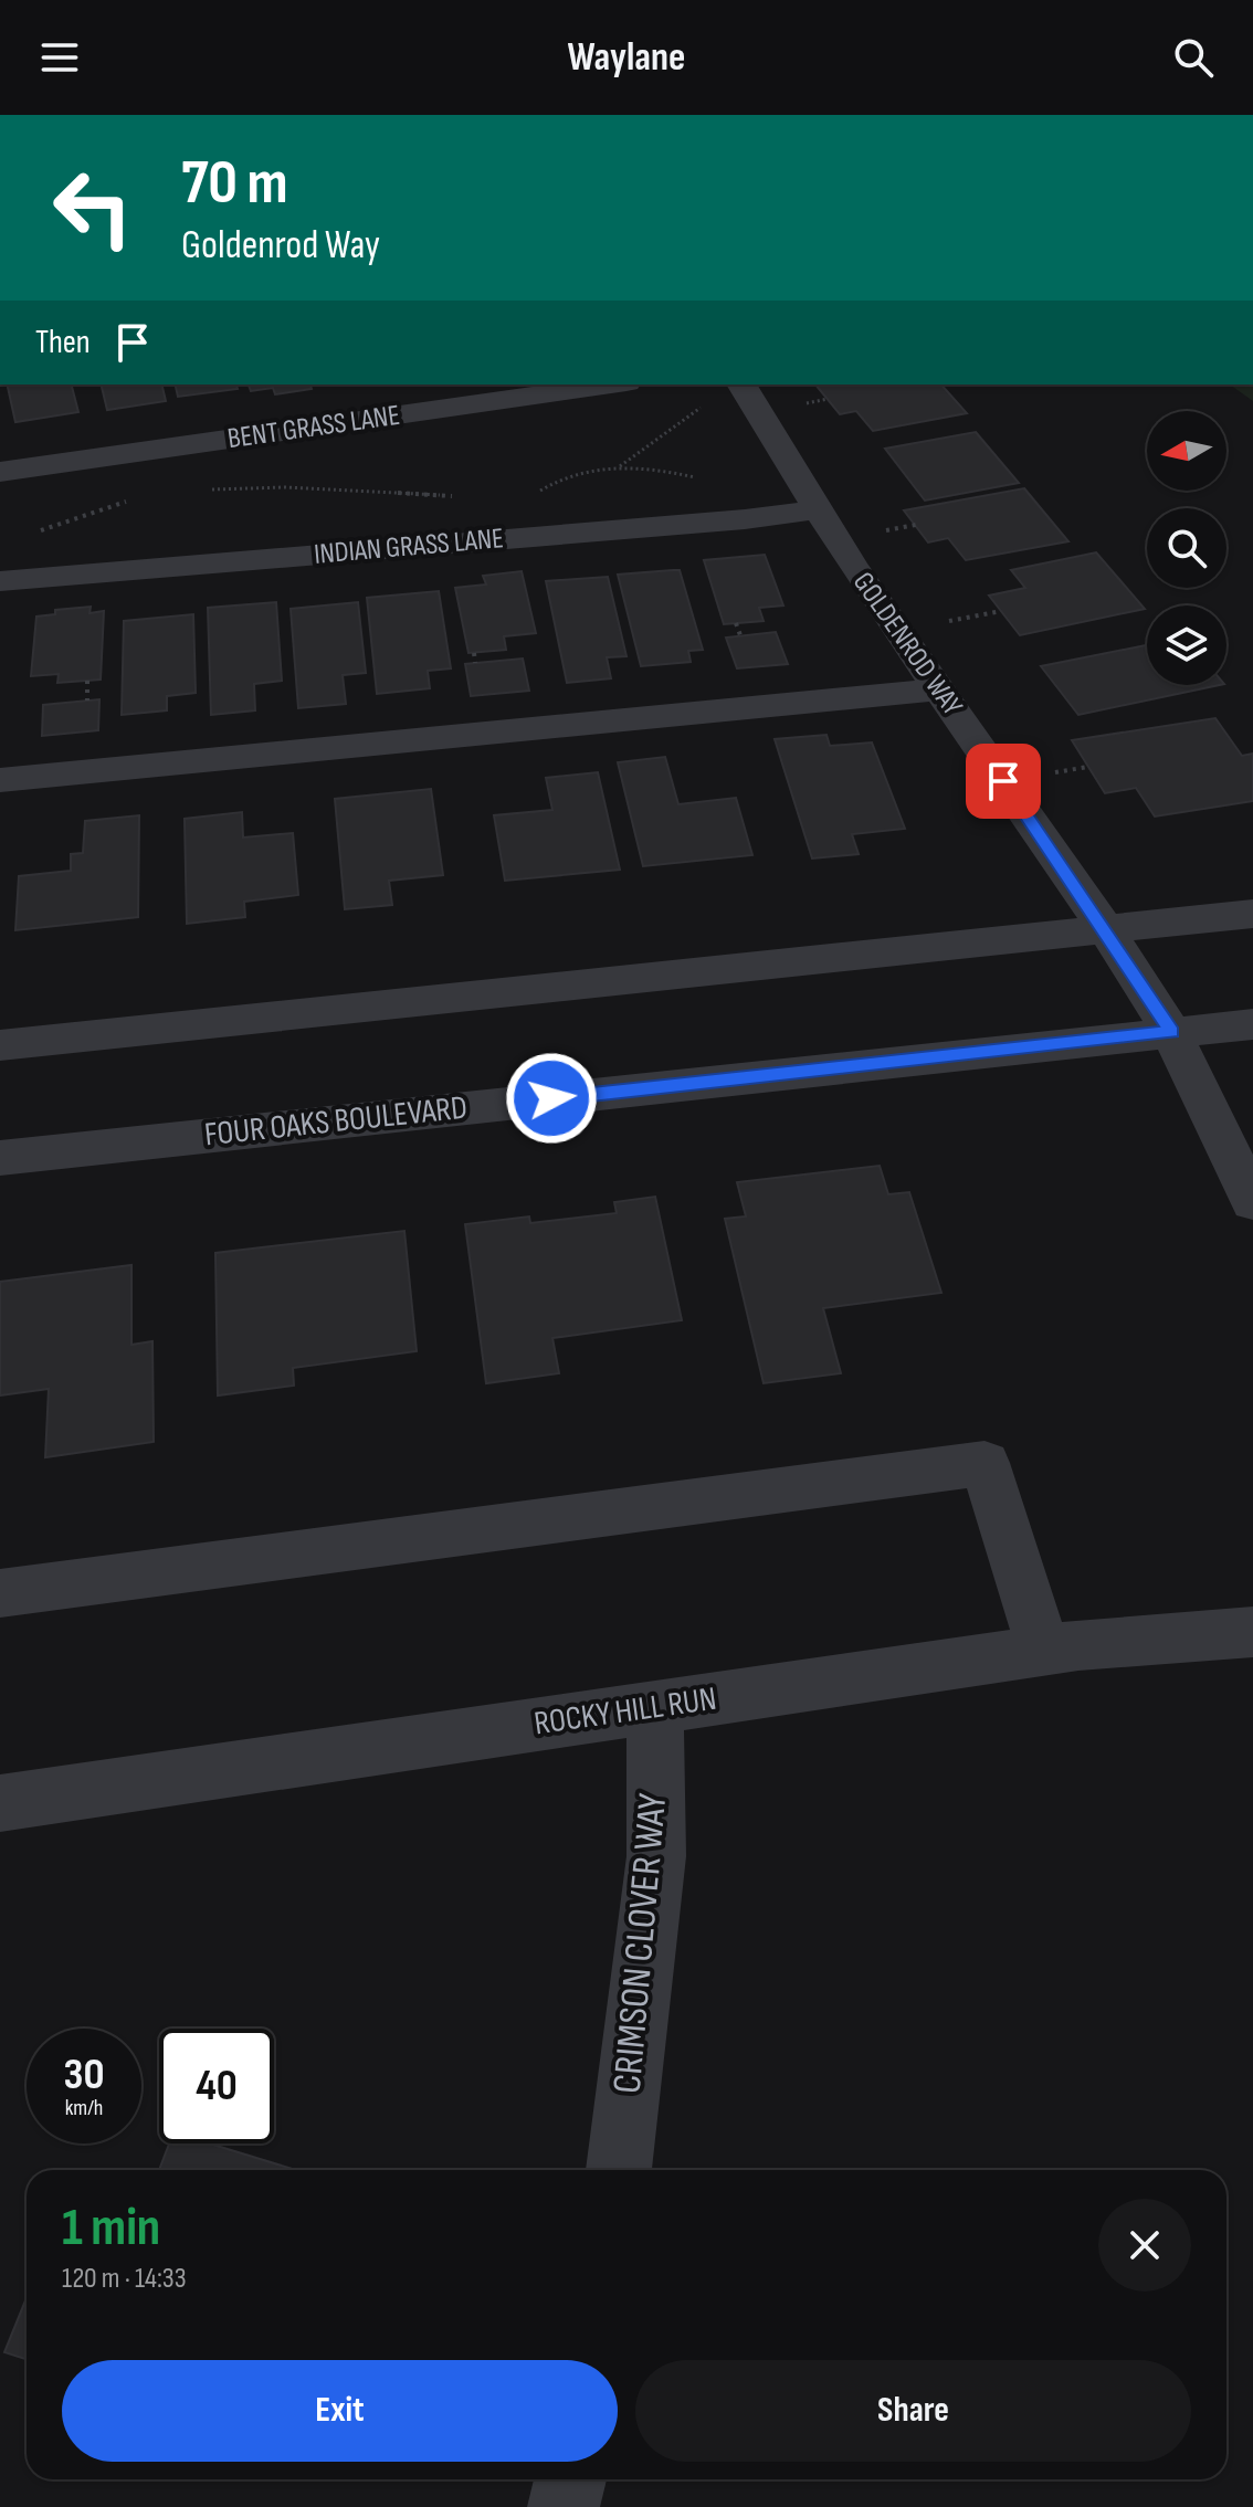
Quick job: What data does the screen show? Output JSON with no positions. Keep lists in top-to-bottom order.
{
  "streets": {
    "street": [
      "BENT GRASS LANE",
      "INDIAN GRASS LANE",
      "GOLDENROD WAY",
      "FOUR OAKS BOULEVARD",
      "ROCKY HILL RUN",
      "CRIMSON CLOVER WAY"
    ]
  },
  "crossings": [
    ["INDIAN GRASS LANE", "GOLDENROD WAY"],
    ["GOLDENROD WAY", "FOUR OAKS BOULEVARD"],
    ["ROCKY HILL RUN", "CRIMSON CLOVER WAY"]
  ],
  "north": "left",
  "page": {
    "header": "Waylane",
    "turn": ["70 m", "Goldenrod Way"],
    "then": "Then",
    "speed": "30 km/h",
    "limit": "40",
    "heading": ["1 min", "120 m · 14:33"],
    "buttons": ["Exit", "Share"]
  }
}
